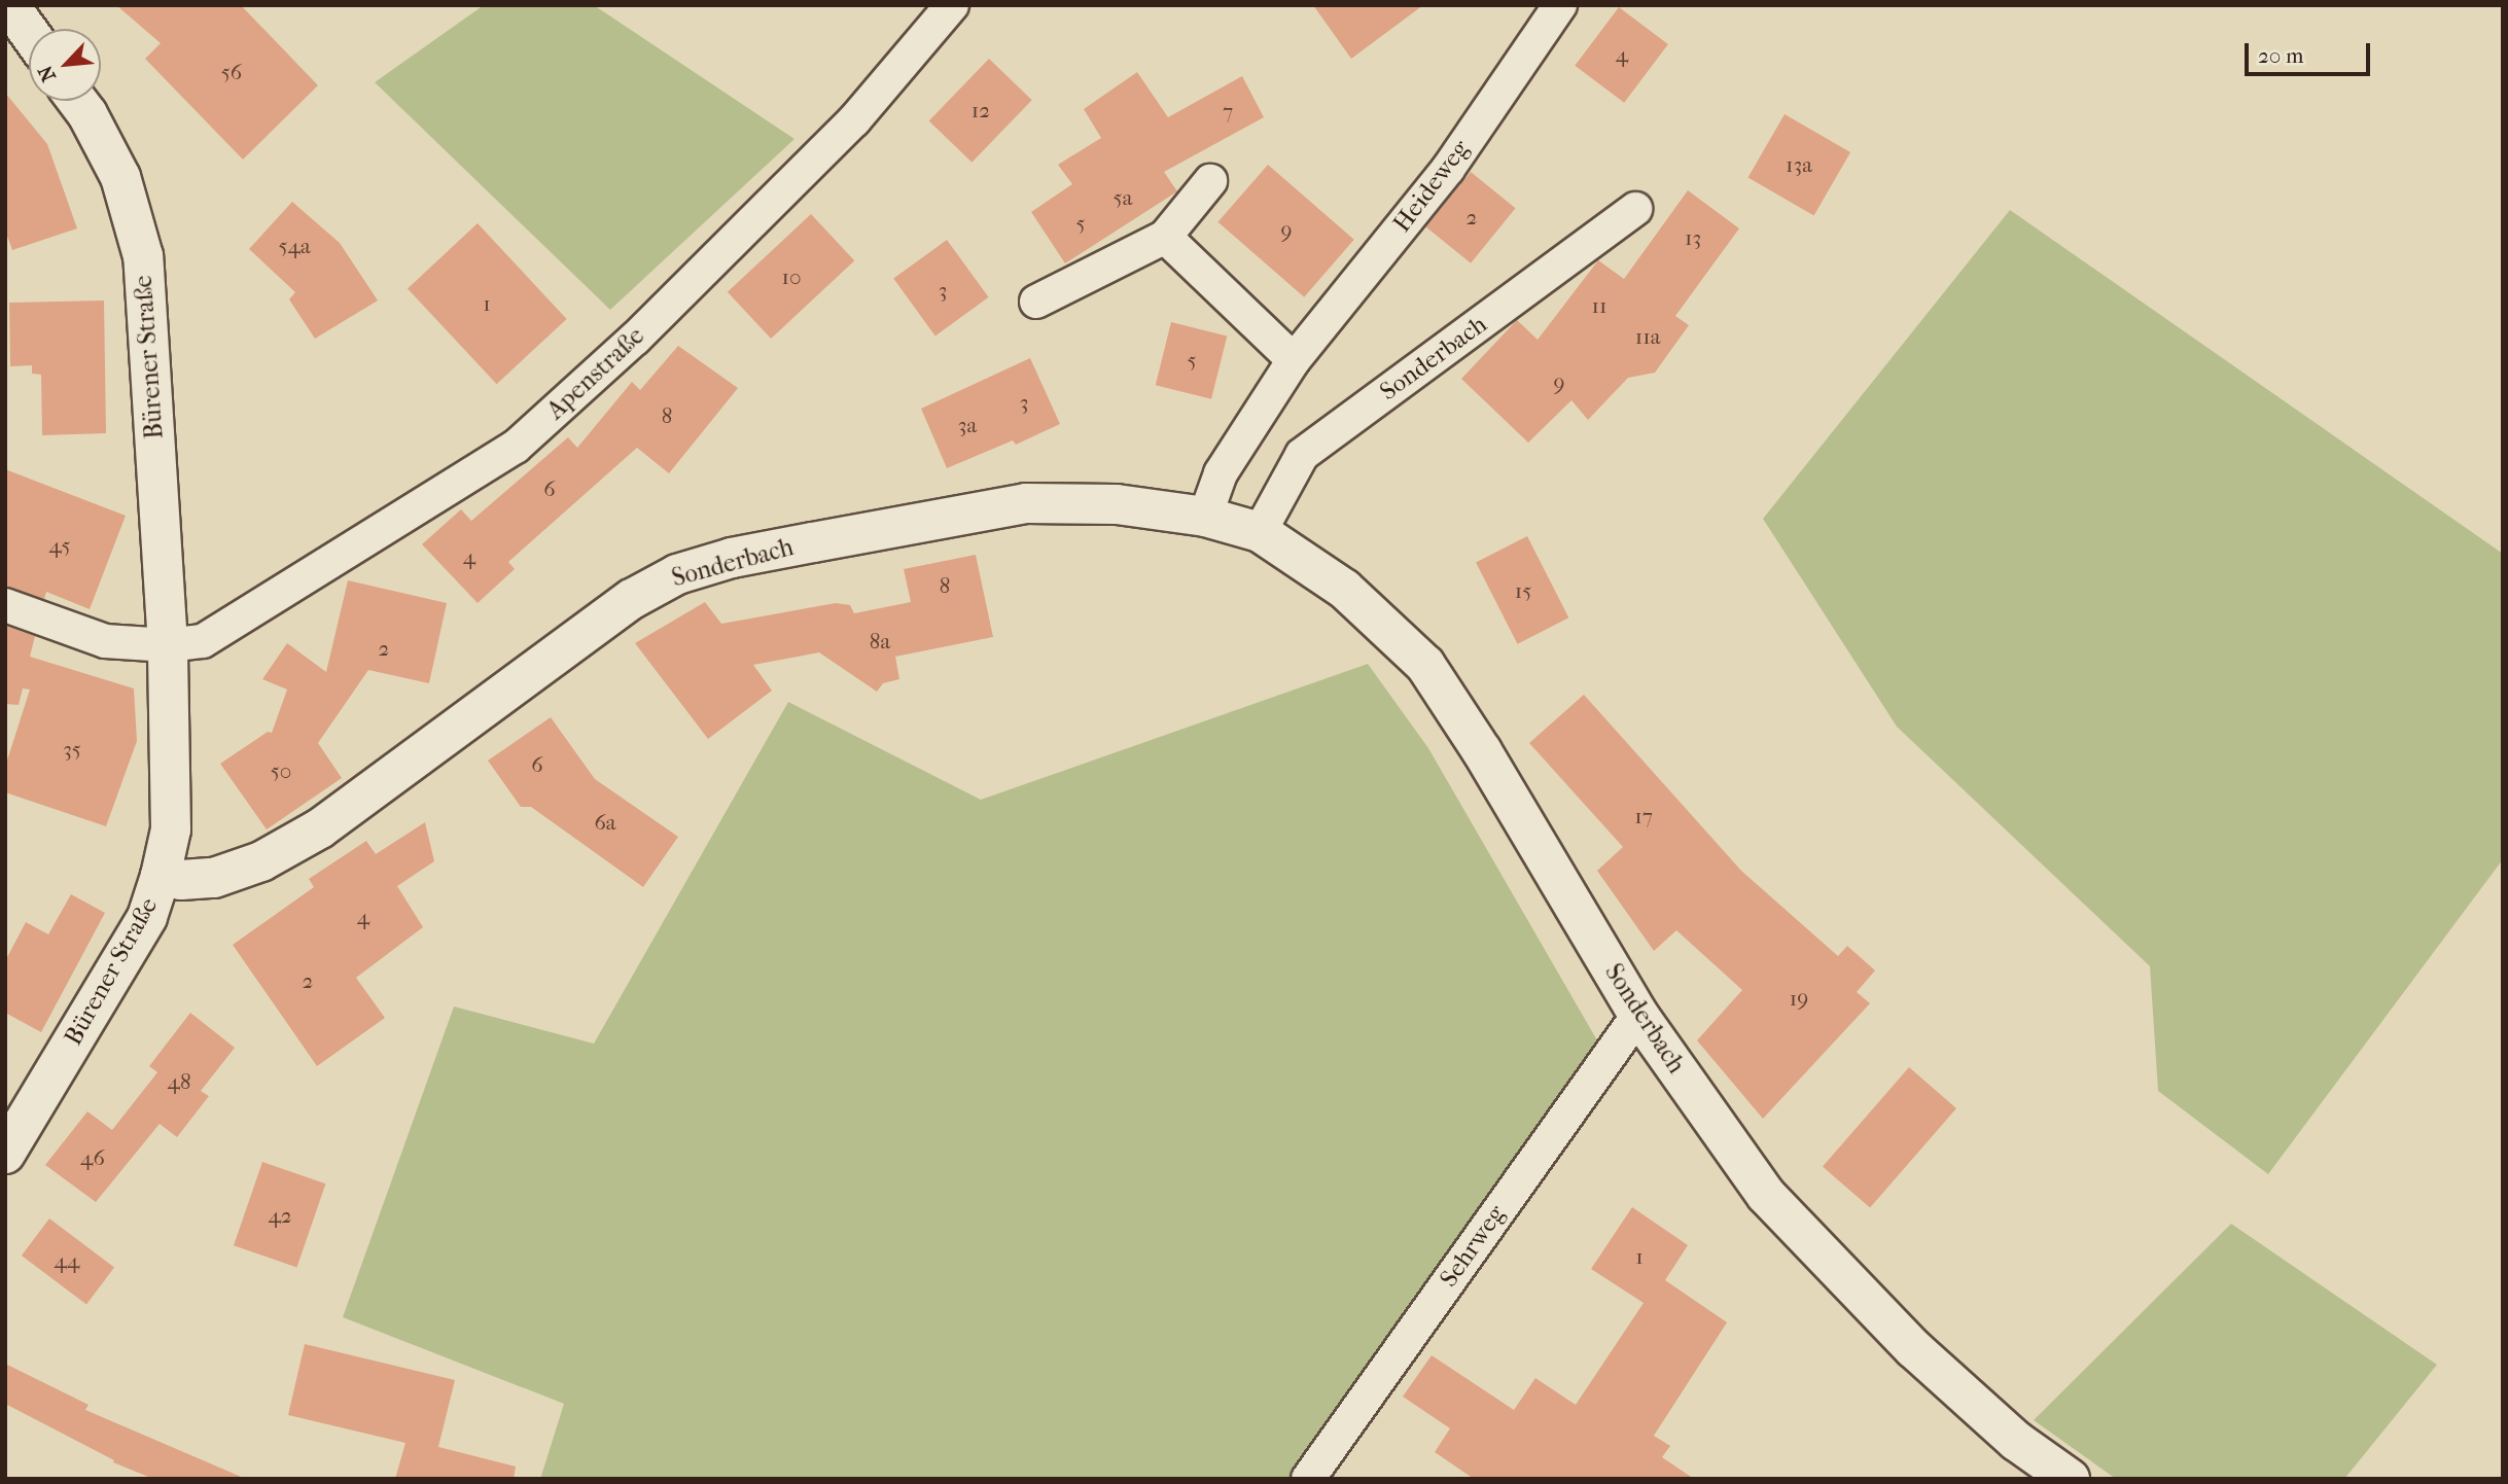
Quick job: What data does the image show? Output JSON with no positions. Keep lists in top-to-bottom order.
{
  "streets": {
    "street": [
      "Heideweg",
      "Bürener Straße",
      "Sonderbach",
      "Apenstraße",
      "Sehrweg"
    ]
  },
  "crossings": [
    ["Heideweg", "Sonderbach"],
    ["Bürener Straße", "Sonderbach"],
    ["Bürener Straße", "Apenstraße"],
    ["Sonderbach", "Sehrweg"]
  ],
  "house_numbers": [
    "4",
    "56",
    "12",
    "7",
    "13a",
    "5a",
    "2",
    "5",
    "9",
    "13",
    "54a",
    "10",
    "3",
    "1",
    "11",
    "11a",
    "5",
    "9",
    "3",
    "8",
    "3a",
    "6",
    "45",
    "4",
    "8",
    "15",
    "8a",
    "2",
    "35",
    "6",
    "50",
    "17",
    "6a",
    "4",
    "2",
    "19",
    "48",
    "46",
    "42",
    "1",
    "44"
  ],
  "scale_bar": "20 m",
  "north": "bottom left"
}
